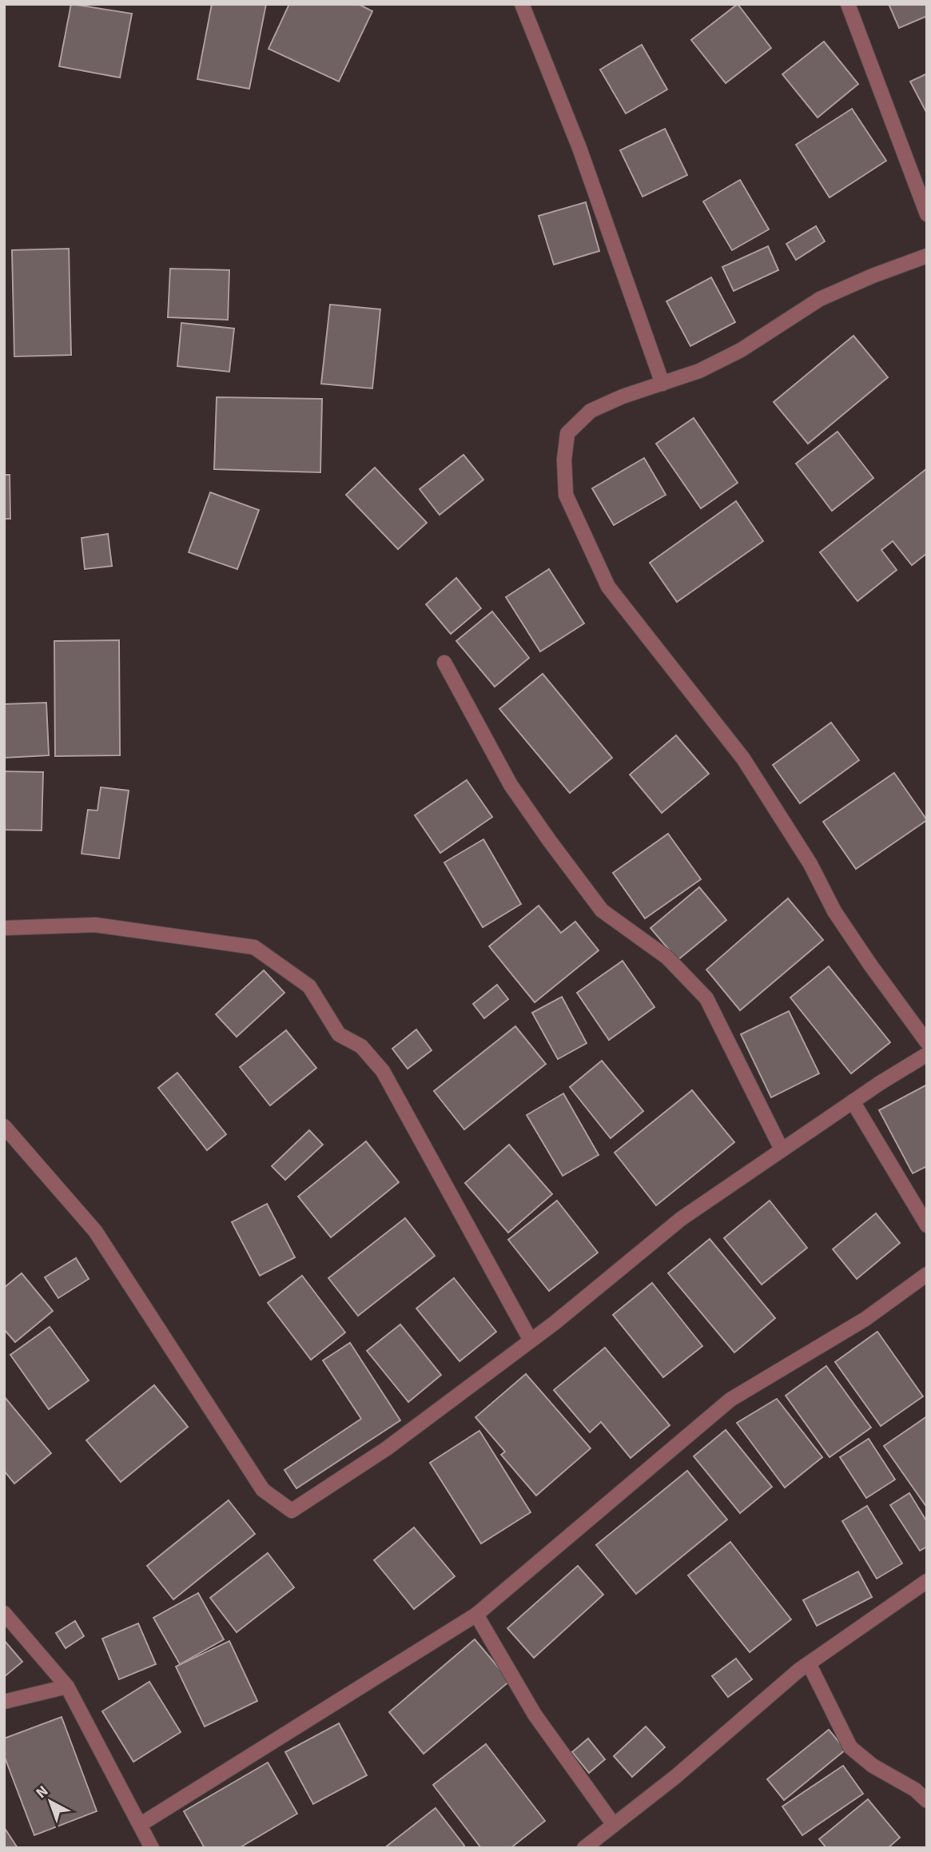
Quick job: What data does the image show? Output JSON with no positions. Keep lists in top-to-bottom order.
{
  "north": "top left"
}
